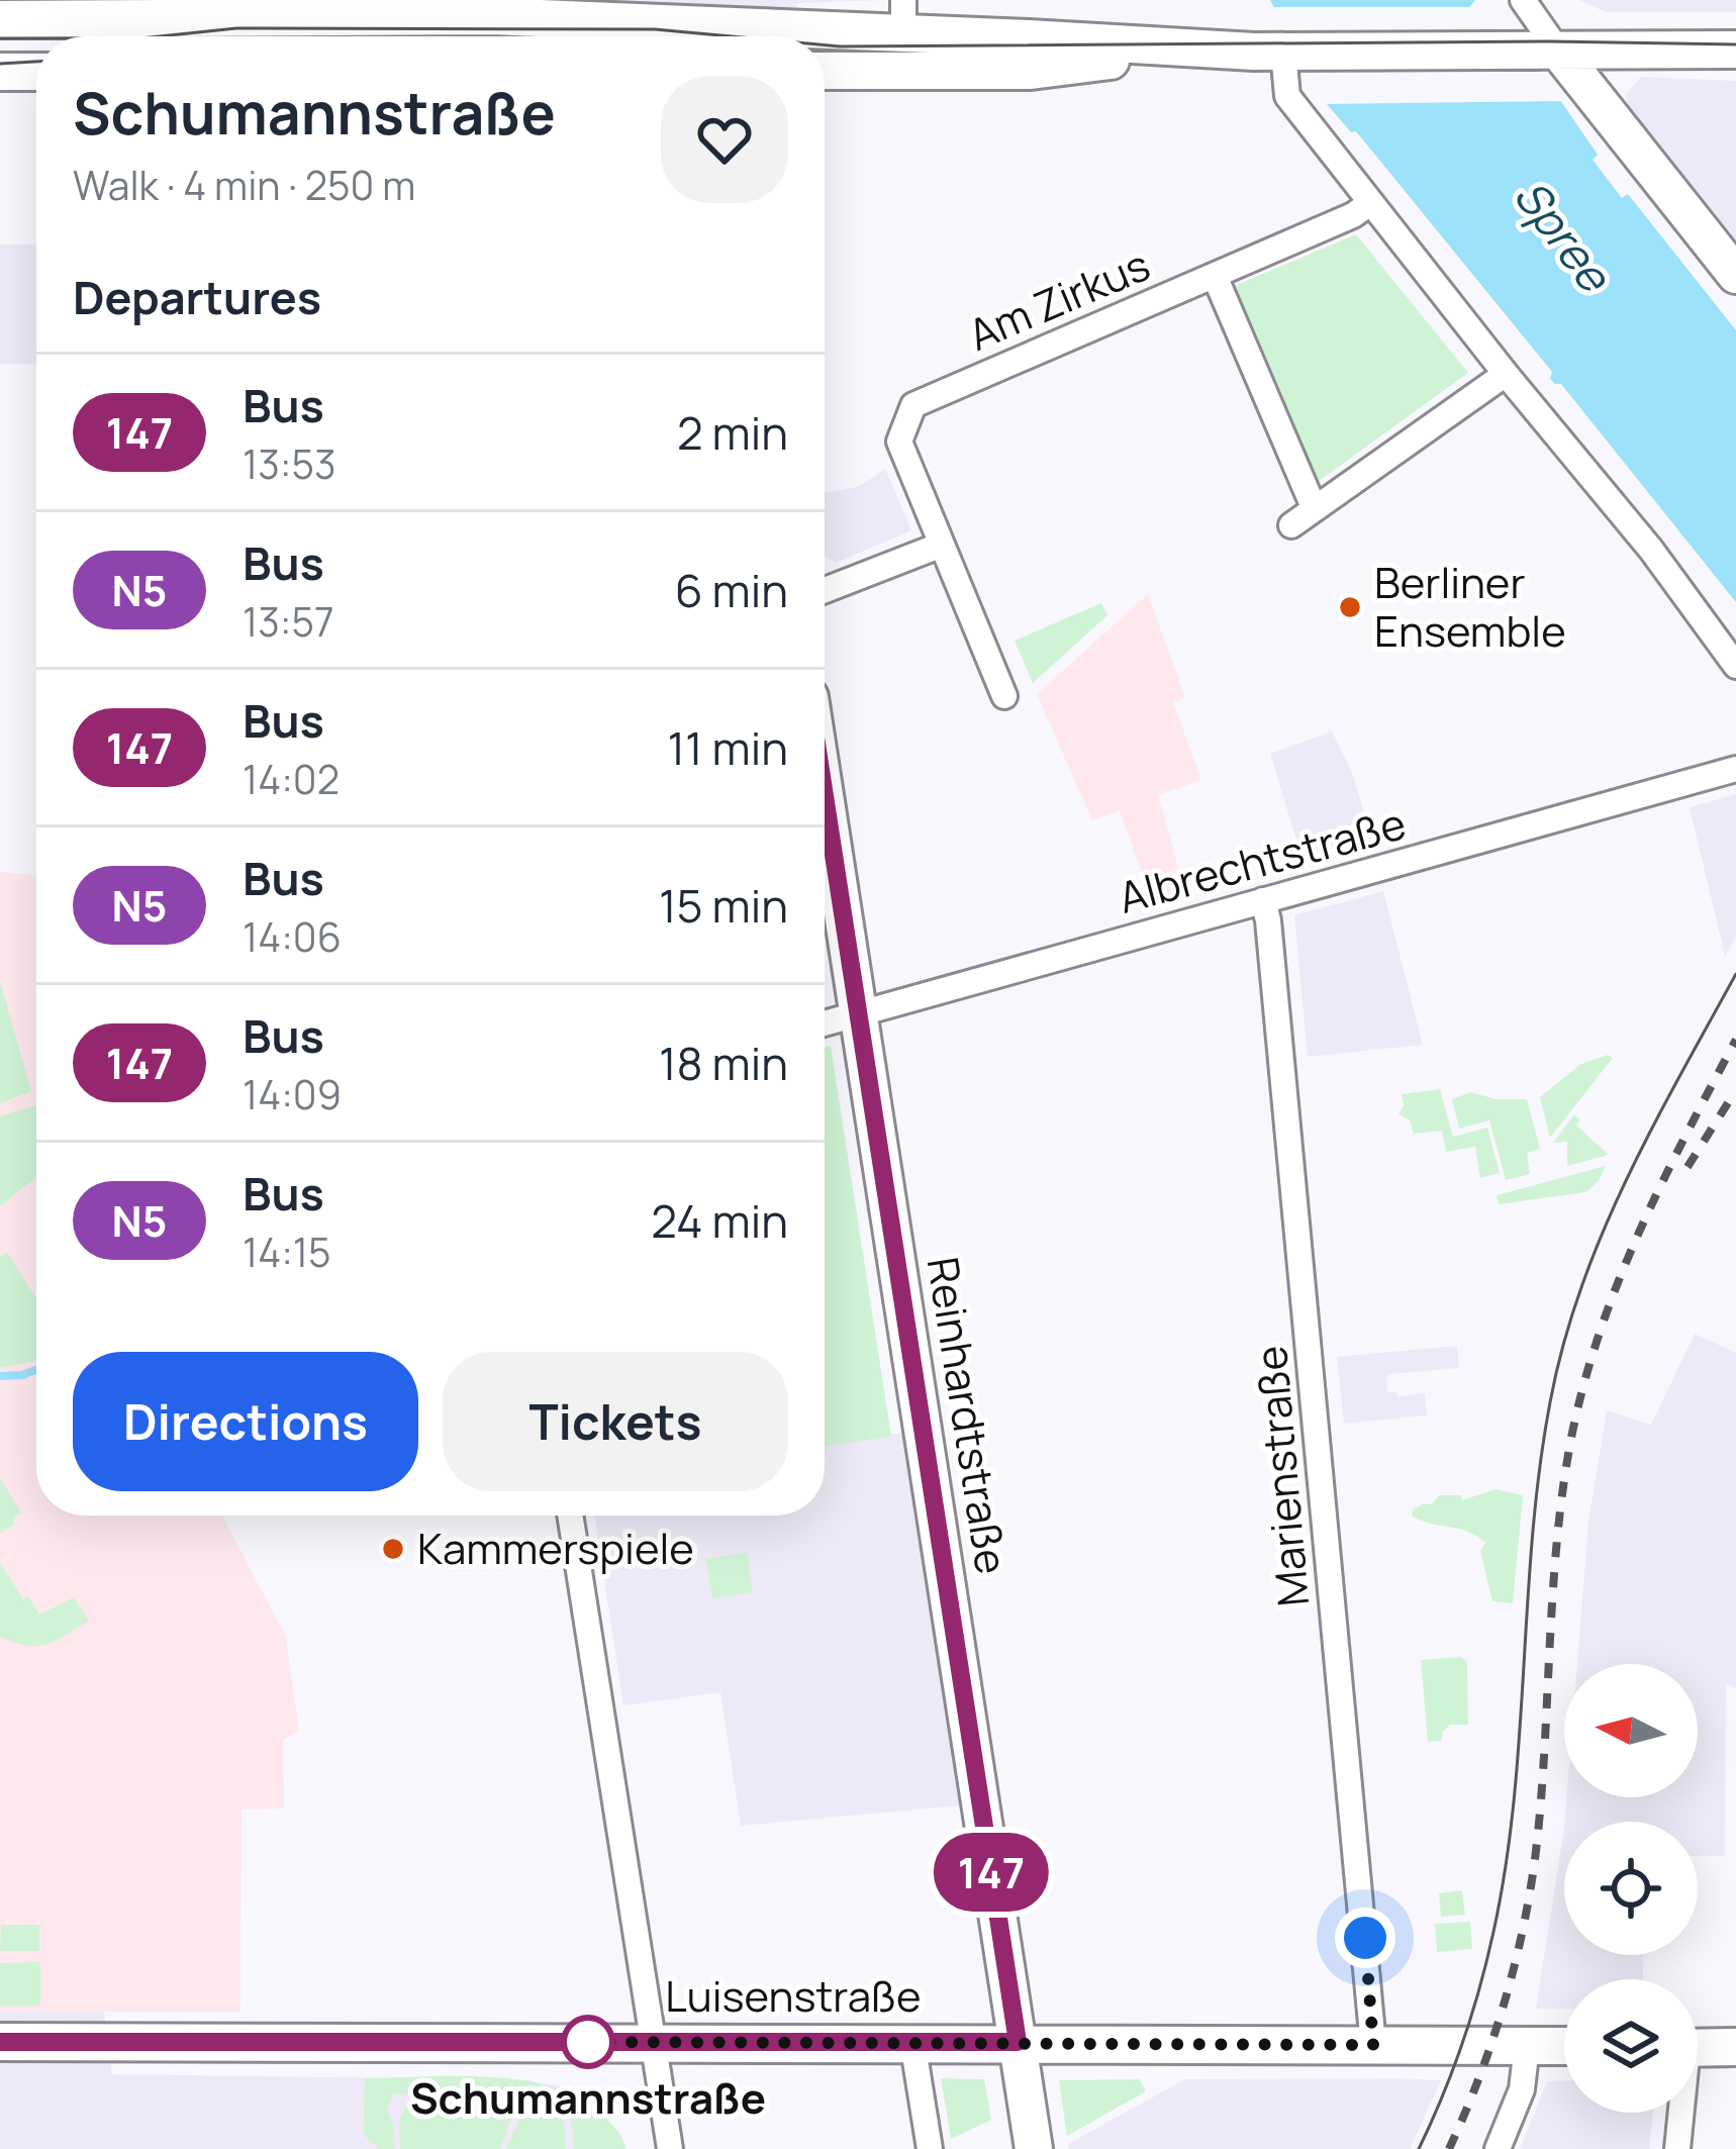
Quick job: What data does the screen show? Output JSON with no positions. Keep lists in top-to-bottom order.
{
  "streets": {
    "street": [
      "Am Zirkus",
      "Albrechtstraße",
      "Reinhardtstraße",
      "Marienstraße",
      "Luisenstraße"
    ]
  },
  "crossings": [
    ["Albrechtstraße", "Reinhardtstraße"],
    ["Albrechtstraße", "Marienstraße"],
    ["Reinhardtstraße", "Luisenstraße"],
    ["Marienstraße", "Luisenstraße"]
  ],
  "water": ["Spree"],
  "places": ["Berliner Ensemble", "Kammerspiele", "Schumannstraße"],
  "lines": ["bus line 147"],
  "north": "left",
  "page": {
    "on_map": "147",
    "heading": [
      ["Schumannstraße", "Walk · 4 min · 250 m"],
      "Departures"
    ],
    "list": [
      {
        "mark": "147",
        "name": "Bus",
        "note": "13:53",
        "value": "2 min"
      },
      {
        "mark": "N5",
        "name": "Bus",
        "note": "13:57",
        "value": "6 min"
      },
      {
        "mark": "147",
        "name": "Bus",
        "note": "14:02",
        "value": "11 min"
      },
      {
        "mark": "N5",
        "name": "Bus",
        "note": "14:06",
        "value": "15 min"
      },
      {
        "mark": "147",
        "name": "Bus",
        "note": "14:09",
        "value": "18 min"
      },
      {
        "mark": "N5",
        "name": "Bus",
        "note": "14:15",
        "value": "24 min"
      }
    ],
    "buttons": ["Directions", "Tickets"]
  }
}
